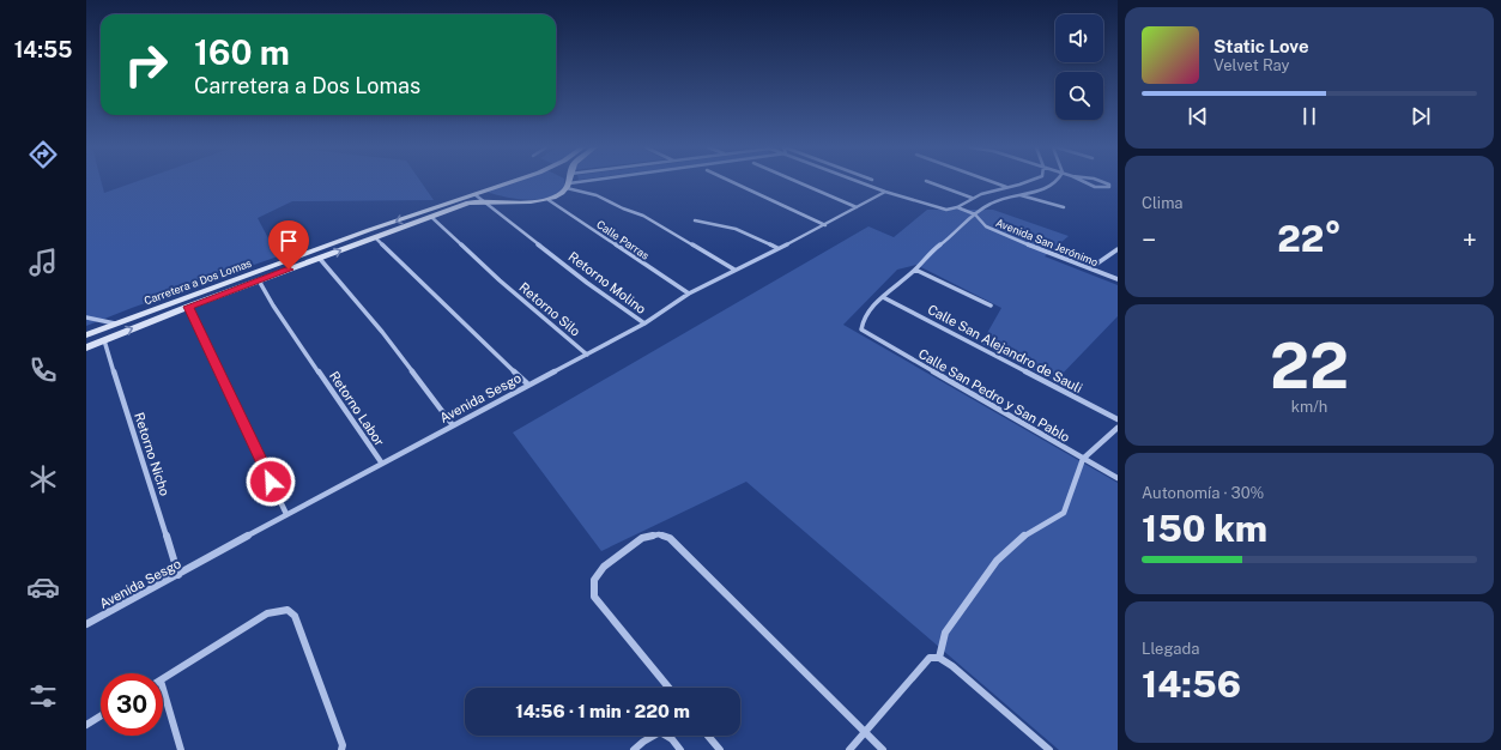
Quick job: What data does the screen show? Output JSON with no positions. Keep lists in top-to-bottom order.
{
  "streets": {
    "main road": ["Carretera a Dos Lomas"],
    "street": [
      "Calle Parras",
      "Avenida San Jerónimo",
      "Retorno Molino",
      "Retorno Silo",
      "Calle San Alejandro de Sauli",
      "Calle San Pedro y San Pablo",
      "Avenida Sesgo",
      "Retorno Labor",
      "Retorno Nicho"
    ]
  },
  "crossings": [
    ["Calle Parras", "Carretera a Dos Lomas"],
    ["Calle Parras", "Avenida Sesgo"],
    ["Carretera a Dos Lomas", "Retorno Molino"],
    ["Carretera a Dos Lomas", "Retorno Silo"],
    ["Carretera a Dos Lomas", "Retorno Labor"],
    ["Carretera a Dos Lomas", "Retorno Nicho"],
    ["Retorno Molino", "Avenida Sesgo"],
    ["Retorno Silo", "Avenida Sesgo"],
    ["Calle San Alejandro de Sauli", "Calle San Pedro y San Pablo"],
    ["Avenida Sesgo", "Retorno Labor"],
    ["Avenida Sesgo", "Retorno Nicho"]
  ],
  "page": {
    "tabs": "14:55",
    "turn": ["160 m", "Carretera a Dos Lomas"],
    "song": ["Static Love", "Velvet Ray"],
    "tile": [
      "Clima",
      ["22", "km/h"],
      ["Autonomía · 30%", "150 km"],
      ["Llegada", "14:56"]
    ],
    "heat": ["−", "22°", "+"],
    "limit": "30",
    "trip": "14:56 · 1 min · 220 m"
  }
}
